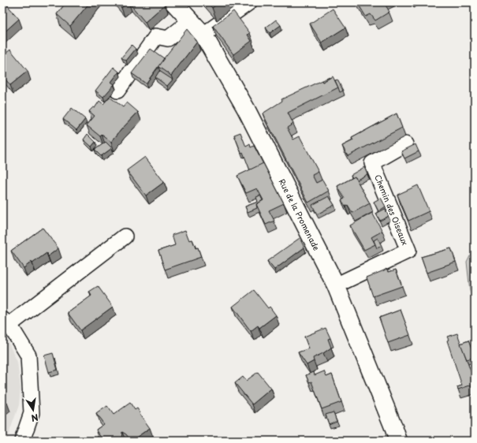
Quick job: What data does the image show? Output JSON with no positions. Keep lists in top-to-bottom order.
{
  "streets": {
    "street": ["Chemin des Oiseaux", "Rue de la Promenade"]
  },
  "crossings": [
    ["Chemin des Oiseaux", "Rue de la Promenade"]
  ],
  "north": "bottom"
}
